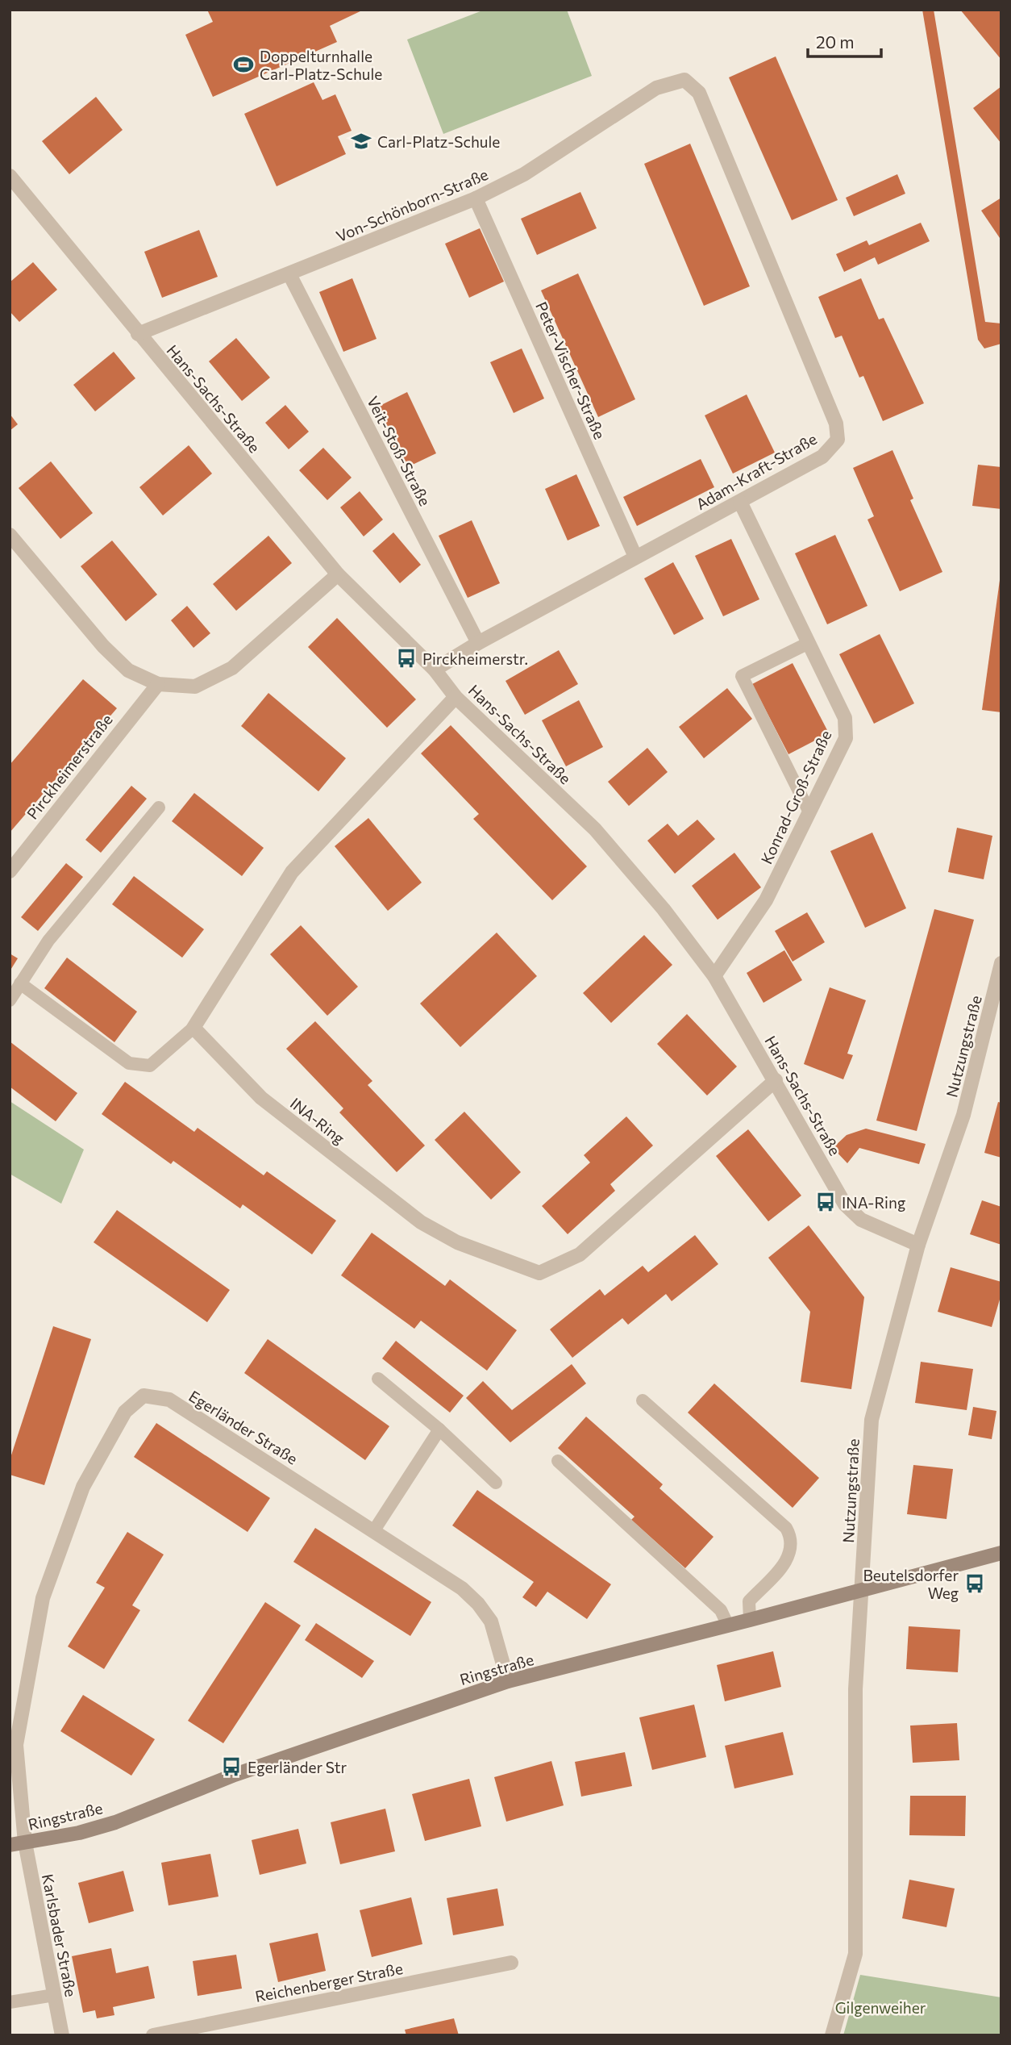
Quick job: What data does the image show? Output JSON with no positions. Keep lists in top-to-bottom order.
{
  "streets": {
    "street": [
      "Von-Schönborn-Straße",
      "Peter-Vischer-Straße",
      "Hans-Sachs-Straße",
      "Veit-Stoß-Straße",
      "Adam-Kraft-Straße",
      "Pirckheimerstraße",
      "Konrad-Groß-Straße",
      "Nutzungstraße",
      "INA-Ring",
      "Egerländer Straße",
      "Ringstraße",
      "Karlsbader Straße",
      "Reichenberger Straße"
    ]
  },
  "crossings": [
    ["Von-Schönborn-Straße", "Peter-Vischer-Straße"],
    ["Von-Schönborn-Straße", "Hans-Sachs-Straße"],
    ["Von-Schönborn-Straße", "Veit-Stoß-Straße"],
    ["Von-Schönborn-Straße", "Adam-Kraft-Straße"],
    ["Peter-Vischer-Straße", "Adam-Kraft-Straße"],
    ["Hans-Sachs-Straße", "Adam-Kraft-Straße"],
    ["Hans-Sachs-Straße", "Konrad-Groß-Straße"],
    ["Hans-Sachs-Straße", "Nutzungstraße"],
    ["Hans-Sachs-Straße", "INA-Ring"],
    ["Veit-Stoß-Straße", "Adam-Kraft-Straße"],
    ["Adam-Kraft-Straße", "Konrad-Groß-Straße"],
    ["Nutzungstraße", "Ringstraße"],
    ["Egerländer Straße", "Ringstraße"],
    ["Egerländer Straße", "Karlsbader Straße"],
    ["Ringstraße", "Karlsbader Straße"]
  ],
  "parks": ["Gilgenweiher"],
  "places": {
    "sports": ["Doppelturnhalle Carl-Platz-Schule"],
    "school or university": ["Carl-Platz-Schule"],
    "bus stop": [
      "Pirckheimerstr.",
      "INA-Ring",
      "Beutelsdorfer Weg",
      "Egerländer Str"
    ]
  },
  "scale_bar": "20 m"
}
